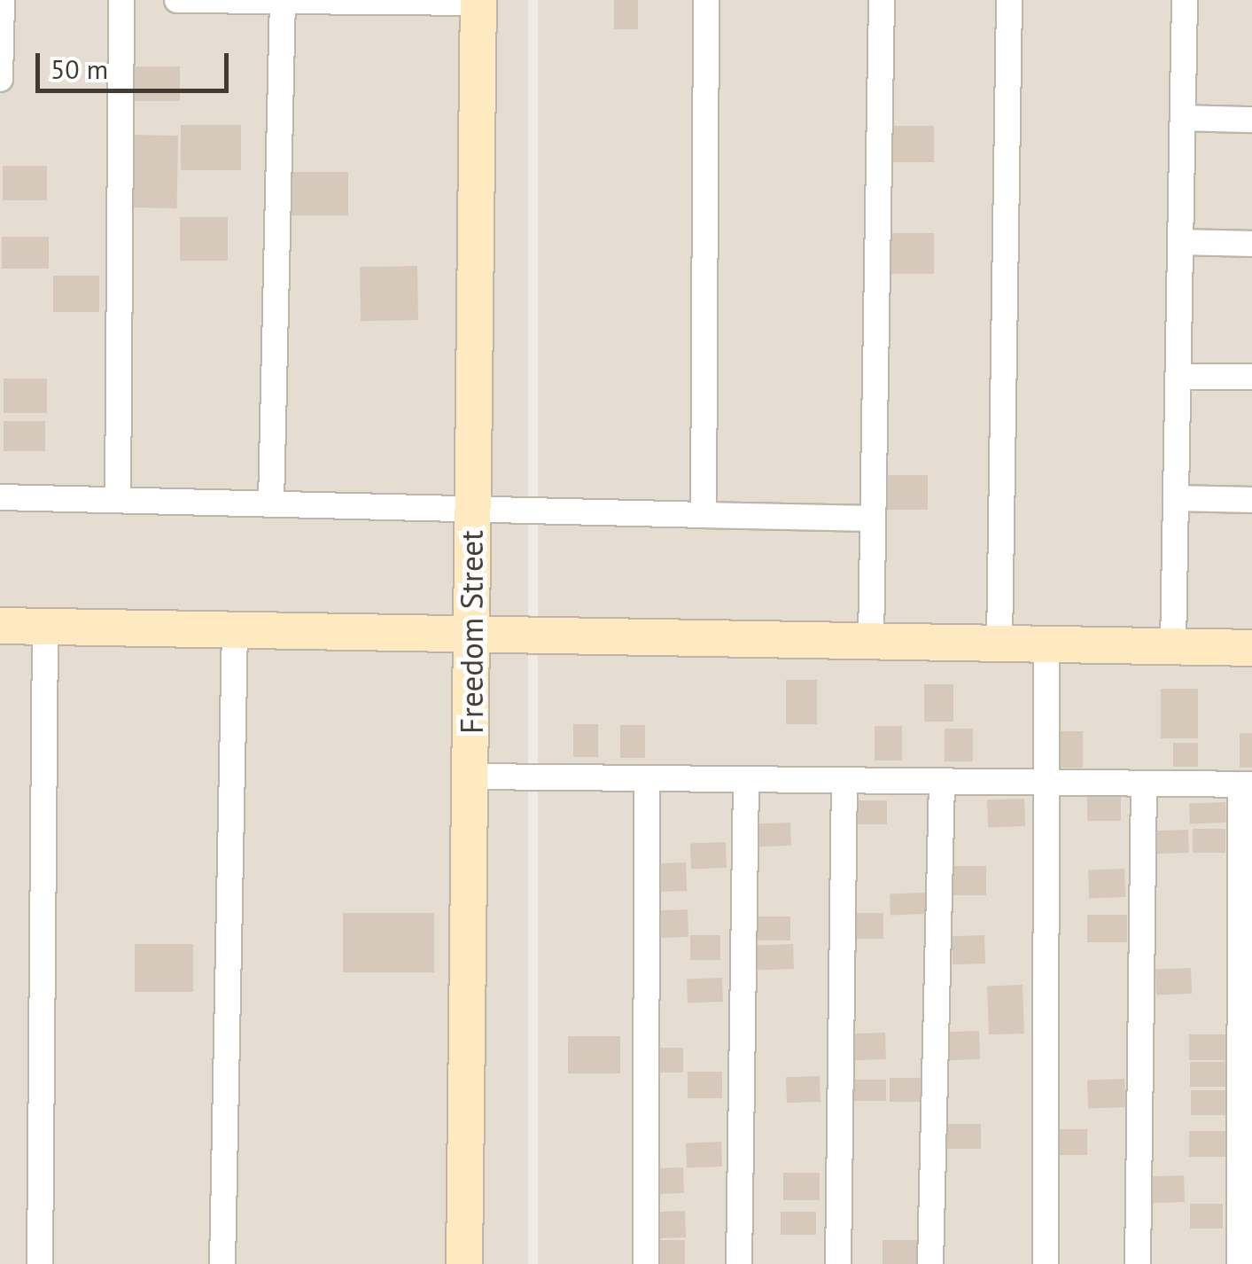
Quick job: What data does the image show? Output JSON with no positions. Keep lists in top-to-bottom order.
{
  "streets": {
    "street": ["Freedom Street"]
  },
  "scale_bar": "50 m"
}
